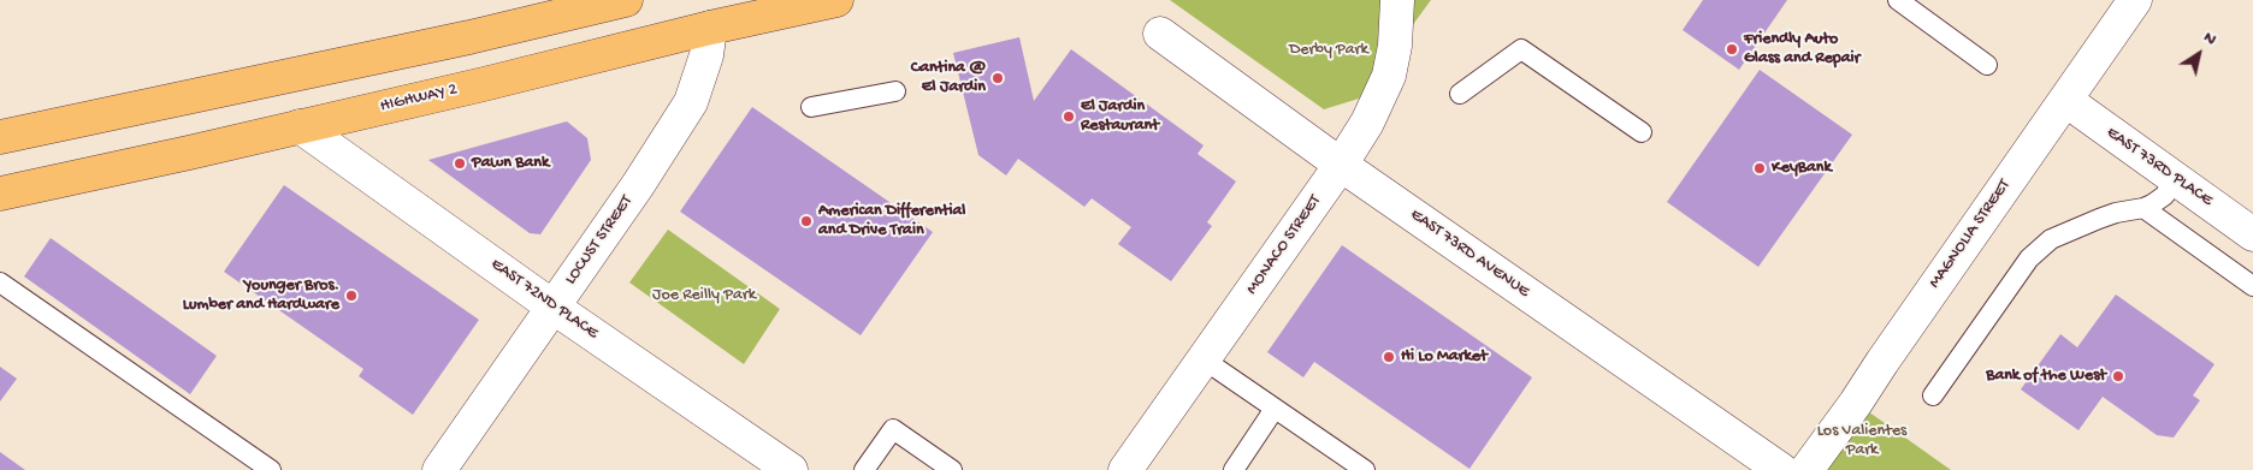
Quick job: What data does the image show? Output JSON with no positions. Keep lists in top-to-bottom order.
{
  "streets": {
    "main road": ["HIGHWAY 2"],
    "street": [
      "EAST 73RD PLACE",
      "MAGNOLIA STREET",
      "LOCUST STREET",
      "MONACO STREET",
      "EAST 73RD AVENUE",
      "EAST 72ND PLACE"
    ]
  },
  "crossings": [
    ["HIGHWAY 2", "LOCUST STREET"],
    ["HIGHWAY 2", "EAST 72ND PLACE"],
    ["EAST 73RD PLACE", "MAGNOLIA STREET"],
    ["LOCUST STREET", "EAST 72ND PLACE"],
    ["MONACO STREET", "EAST 73RD AVENUE"]
  ],
  "parks": ["Derby Park", "Joe Reilly Park", "Los Valientes Park"],
  "places": [
    "Friendly Auto Glass and Repair",
    "Cantina @ El Jardin",
    "El Jardin Restaurant",
    "Pawn Bank",
    "KeyBank",
    "American Differential and Drive Train",
    "Younger Bros. Lumber and Hardware",
    "Hi Lo Market",
    "Bank of the West"
  ],
  "north": "top right"
}
